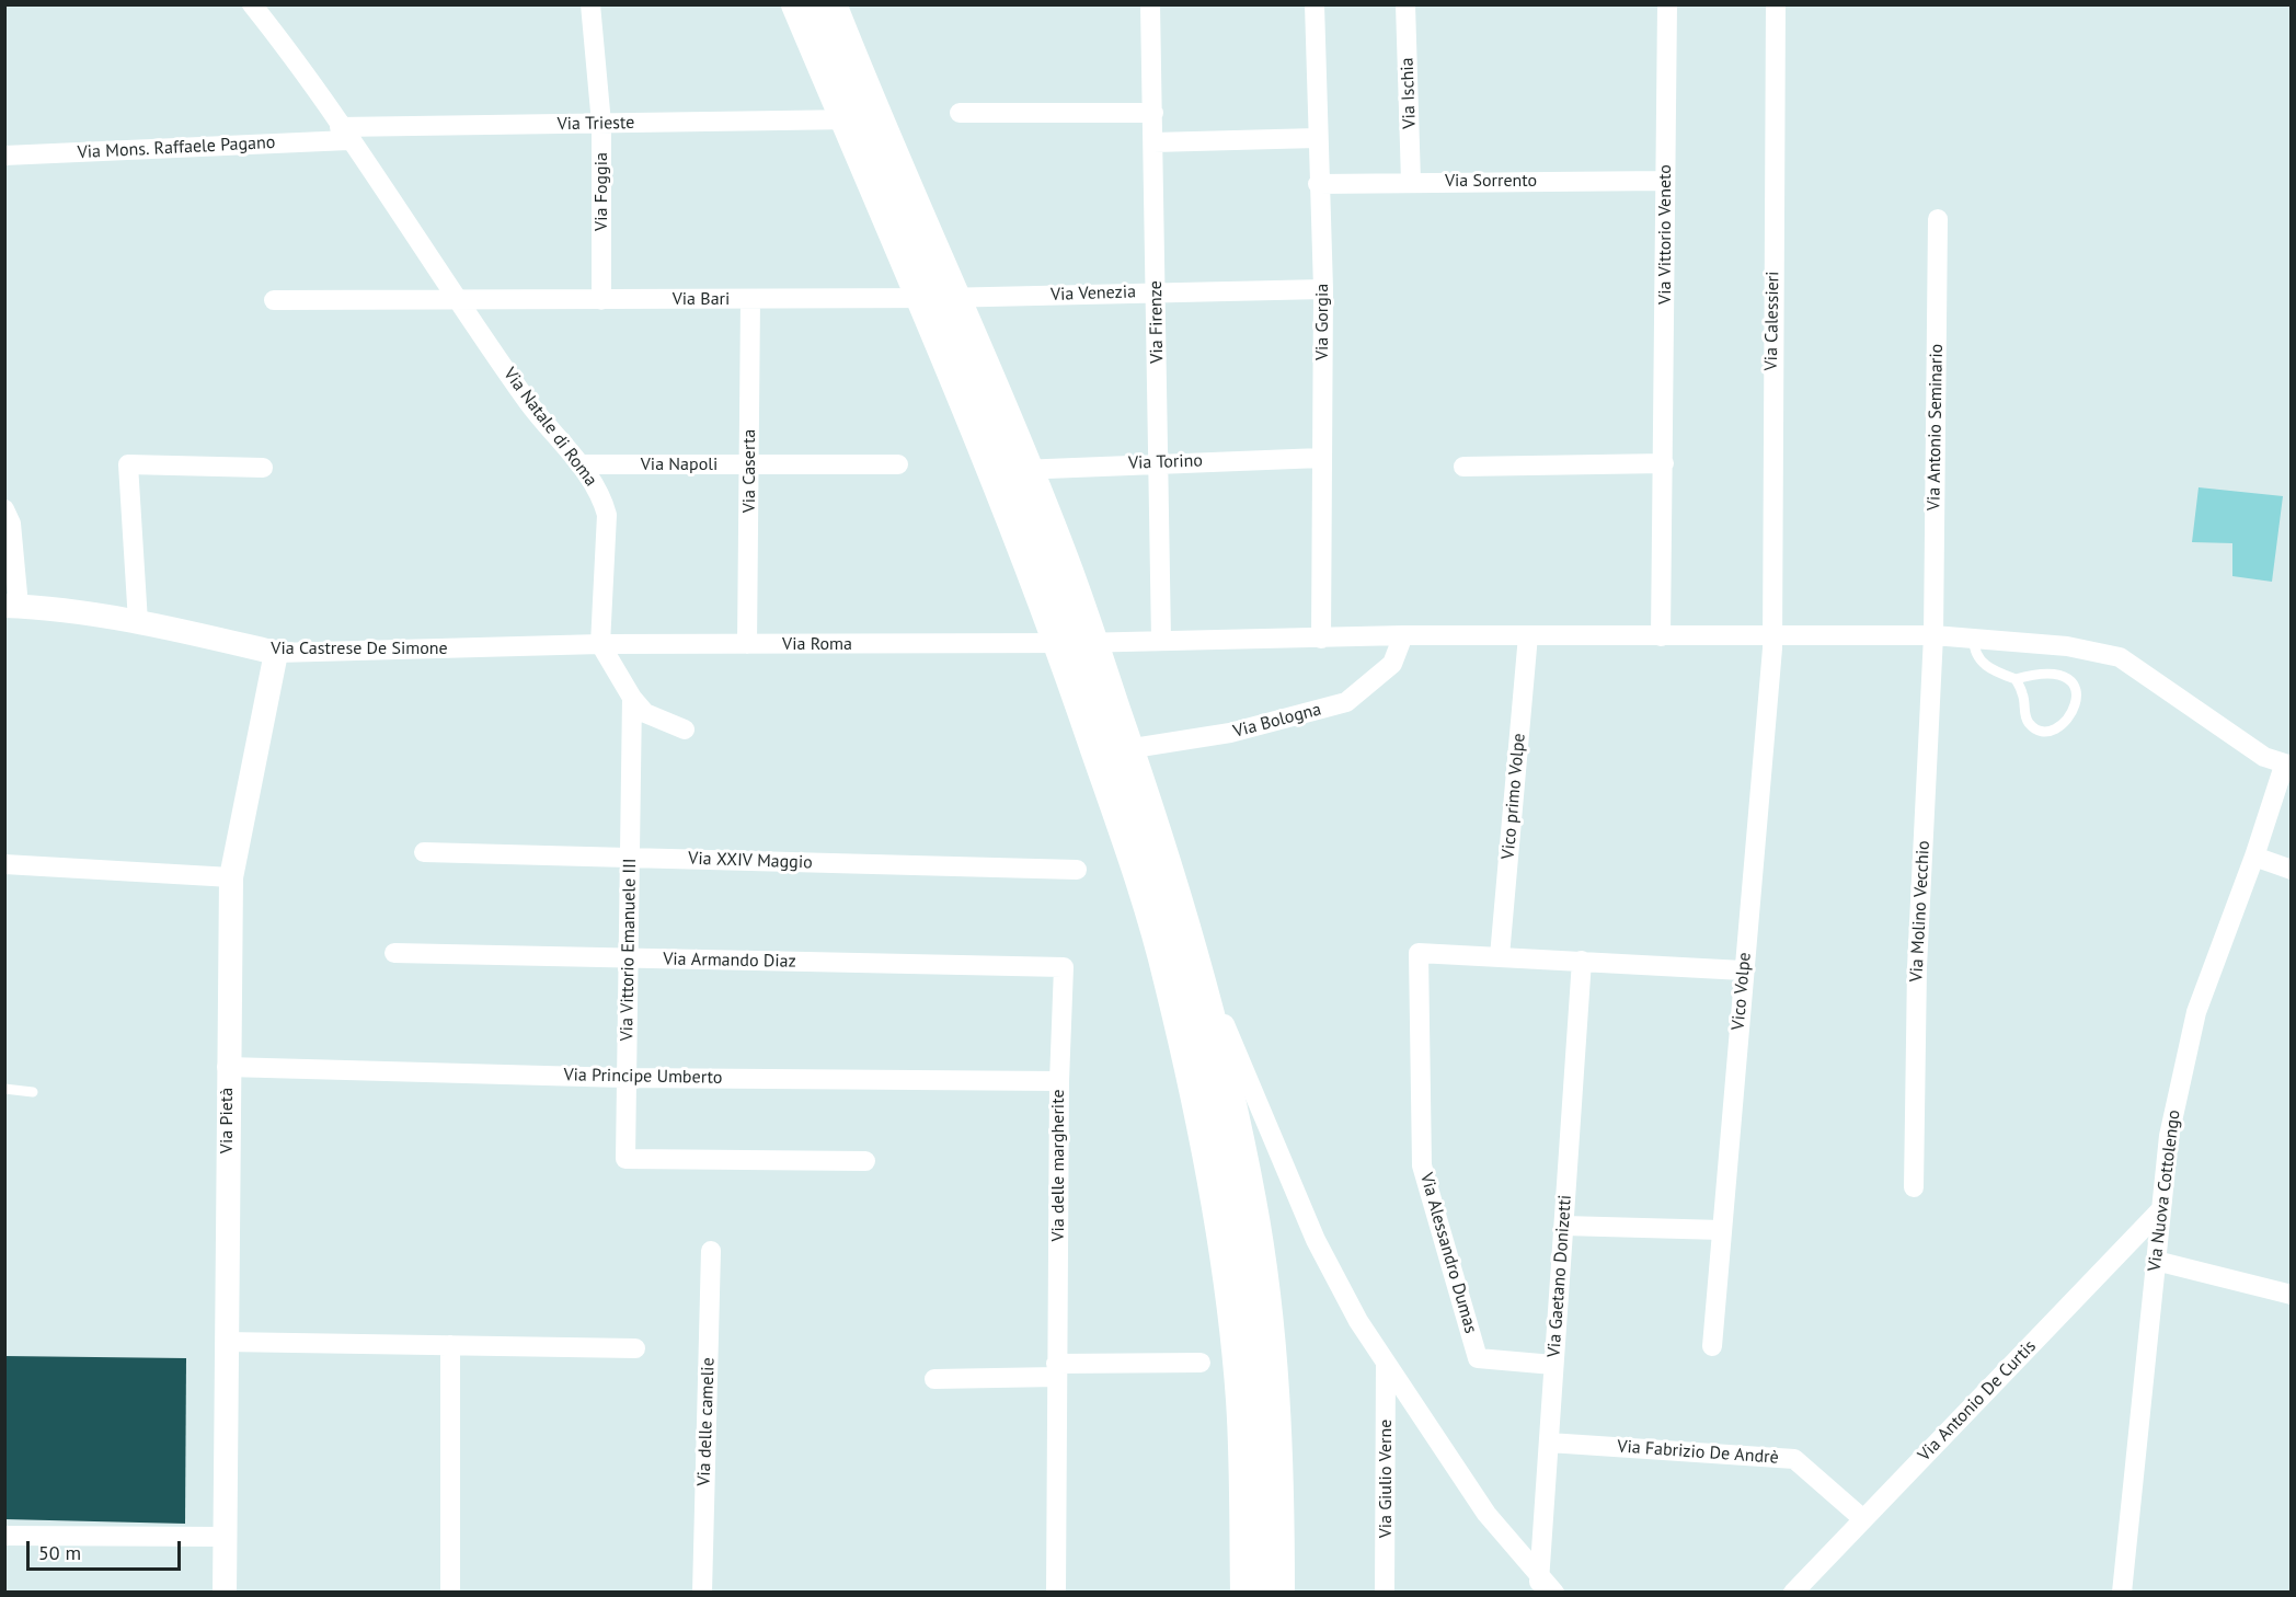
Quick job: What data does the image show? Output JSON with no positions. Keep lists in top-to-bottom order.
{
  "streets": {
    "street": [
      "Via Ischia",
      "Via Trieste",
      "Via Mons. Raffaele Pagano",
      "Via Sorrento",
      "Via Foggia",
      "Via Vittorio Veneto",
      "Via Venezia",
      "Via Bari",
      "Via Calessieri",
      "Via Firenze",
      "Via Gorgia",
      "Via Natale di Roma",
      "Via Antonio Seminario",
      "Via Torino",
      "Via Napoli",
      "Via Caserta",
      "Via Roma",
      "Via Castrese De Simone",
      "Via Bologna",
      "Vico primo Volpe",
      "Via XXIV Maggio",
      "Via Molino Vecchio",
      "Via Vittorio Emanuele III",
      "Via Armando Diaz",
      "Vico Volpe",
      "Via Principe Umberto",
      "Via Pietà",
      "Via delle margherite",
      "Via Nuova Cottolengo",
      "Via Alessandro Dumas",
      "Via Gaetano Donizetti",
      "Via Antonio De Curtis",
      "Via delle camelie",
      "Via Fabrizio De Andrè",
      "Via Giulio Verne"
    ]
  },
  "crossings": [
    ["Via Ischia", "Via Sorrento"],
    ["Via Trieste", "Via Mons. Raffaele Pagano"],
    ["Via Trieste", "Via Foggia"],
    ["Via Trieste", "Via Natale di Roma"],
    ["Via Mons. Raffaele Pagano", "Via Natale di Roma"],
    ["Via Sorrento", "Via Vittorio Veneto"],
    ["Via Sorrento", "Via Gorgia"],
    ["Via Foggia", "Via Bari"],
    ["Via Vittorio Veneto", "Via Roma"],
    ["Via Venezia", "Via Bari"],
    ["Via Venezia", "Via Firenze"],
    ["Via Venezia", "Via Gorgia"],
    ["Via Bari", "Via Natale di Roma"],
    ["Via Bari", "Via Caserta"],
    ["Via Calessieri", "Via Roma"],
    ["Via Calessieri", "Vico Volpe"],
    ["Via Firenze", "Via Torino"],
    ["Via Firenze", "Via Roma"],
    ["Via Gorgia", "Via Torino"],
    ["Via Gorgia", "Via Roma"],
    ["Via Natale di Roma", "Via Napoli"],
    ["Via Natale di Roma", "Via Roma"],
    ["Via Natale di Roma", "Via Castrese De Simone"],
    ["Via Antonio Seminario", "Via Roma"],
    ["Via Antonio Seminario", "Via Molino Vecchio"],
    ["Via Napoli", "Via Caserta"],
    ["Via Caserta", "Via Roma"],
    ["Via Roma", "Via Castrese De Simone"],
    ["Via Roma", "Via Bologna"],
    ["Via Roma", "Vico primo Volpe"],
    ["Via Roma", "Via Molino Vecchio"],
    ["Via Roma", "Vico Volpe"],
    ["Via Roma", "Via Nuova Cottolengo"],
    ["Via Castrese De Simone", "Via Pietà"],
    ["Vico primo Volpe", "Via Alessandro Dumas"],
    ["Via XXIV Maggio", "Via Vittorio Emanuele III"],
    ["Via Vittorio Emanuele III", "Via Armando Diaz"],
    ["Via Vittorio Emanuele III", "Via Principe Umberto"],
    ["Via Armando Diaz", "Via delle margherite"],
    ["Via Principe Umberto", "Via Pietà"],
    ["Via Principe Umberto", "Via delle margherite"],
    ["Via Nuova Cottolengo", "Via Antonio De Curtis"],
    ["Via Alessandro Dumas", "Via Gaetano Donizetti"],
    ["Via Gaetano Donizetti", "Via Fabrizio De Andrè"],
    ["Via Antonio De Curtis", "Via Fabrizio De Andrè"]
  ],
  "scale_bar": "50 m"
}
